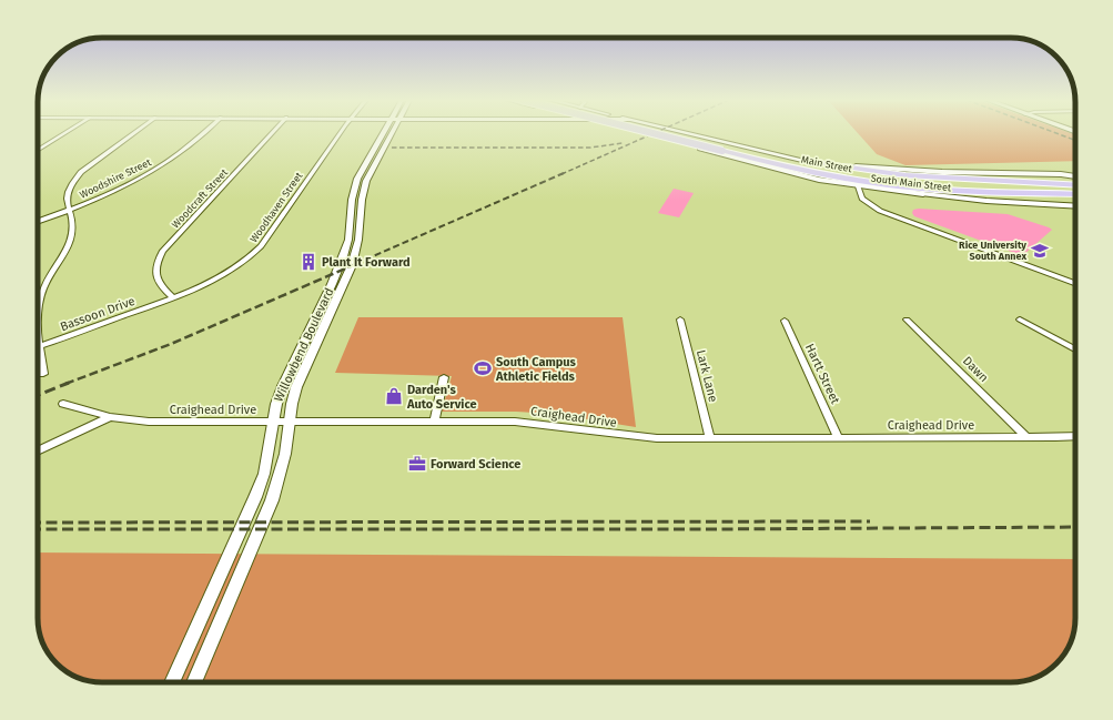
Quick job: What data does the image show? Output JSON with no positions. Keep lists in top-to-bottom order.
{
  "streets": {
    "highway": ["Main Street"],
    "main road": ["South Main Street", "Willowbend Boulevard"],
    "street": [
      "Woodshire Street",
      "Woodcraft Street",
      "Woodhaven Street",
      "Bassoon Drive",
      "Dawn",
      "Hartt Street",
      "Lark Lane",
      "Craighead Drive"
    ]
  },
  "crossings": [
    ["Woodcraft Street", "Woodhaven Street"],
    ["Woodcraft Street", "Bassoon Drive"],
    ["Woodhaven Street", "Bassoon Drive"],
    ["Willowbend Boulevard", "Craighead Drive"],
    ["Dawn", "Craighead Drive"],
    ["Hartt Street", "Craighead Drive"],
    ["Lark Lane", "Craighead Drive"]
  ],
  "places": {
    "school or university": ["Rice University South Annex"],
    "building": ["Plant It Forward"],
    "sports": ["South Campus Athletic Fields"],
    "shop": ["Darden's Auto Service"],
    "office": ["Forward Science"]
  }
}
